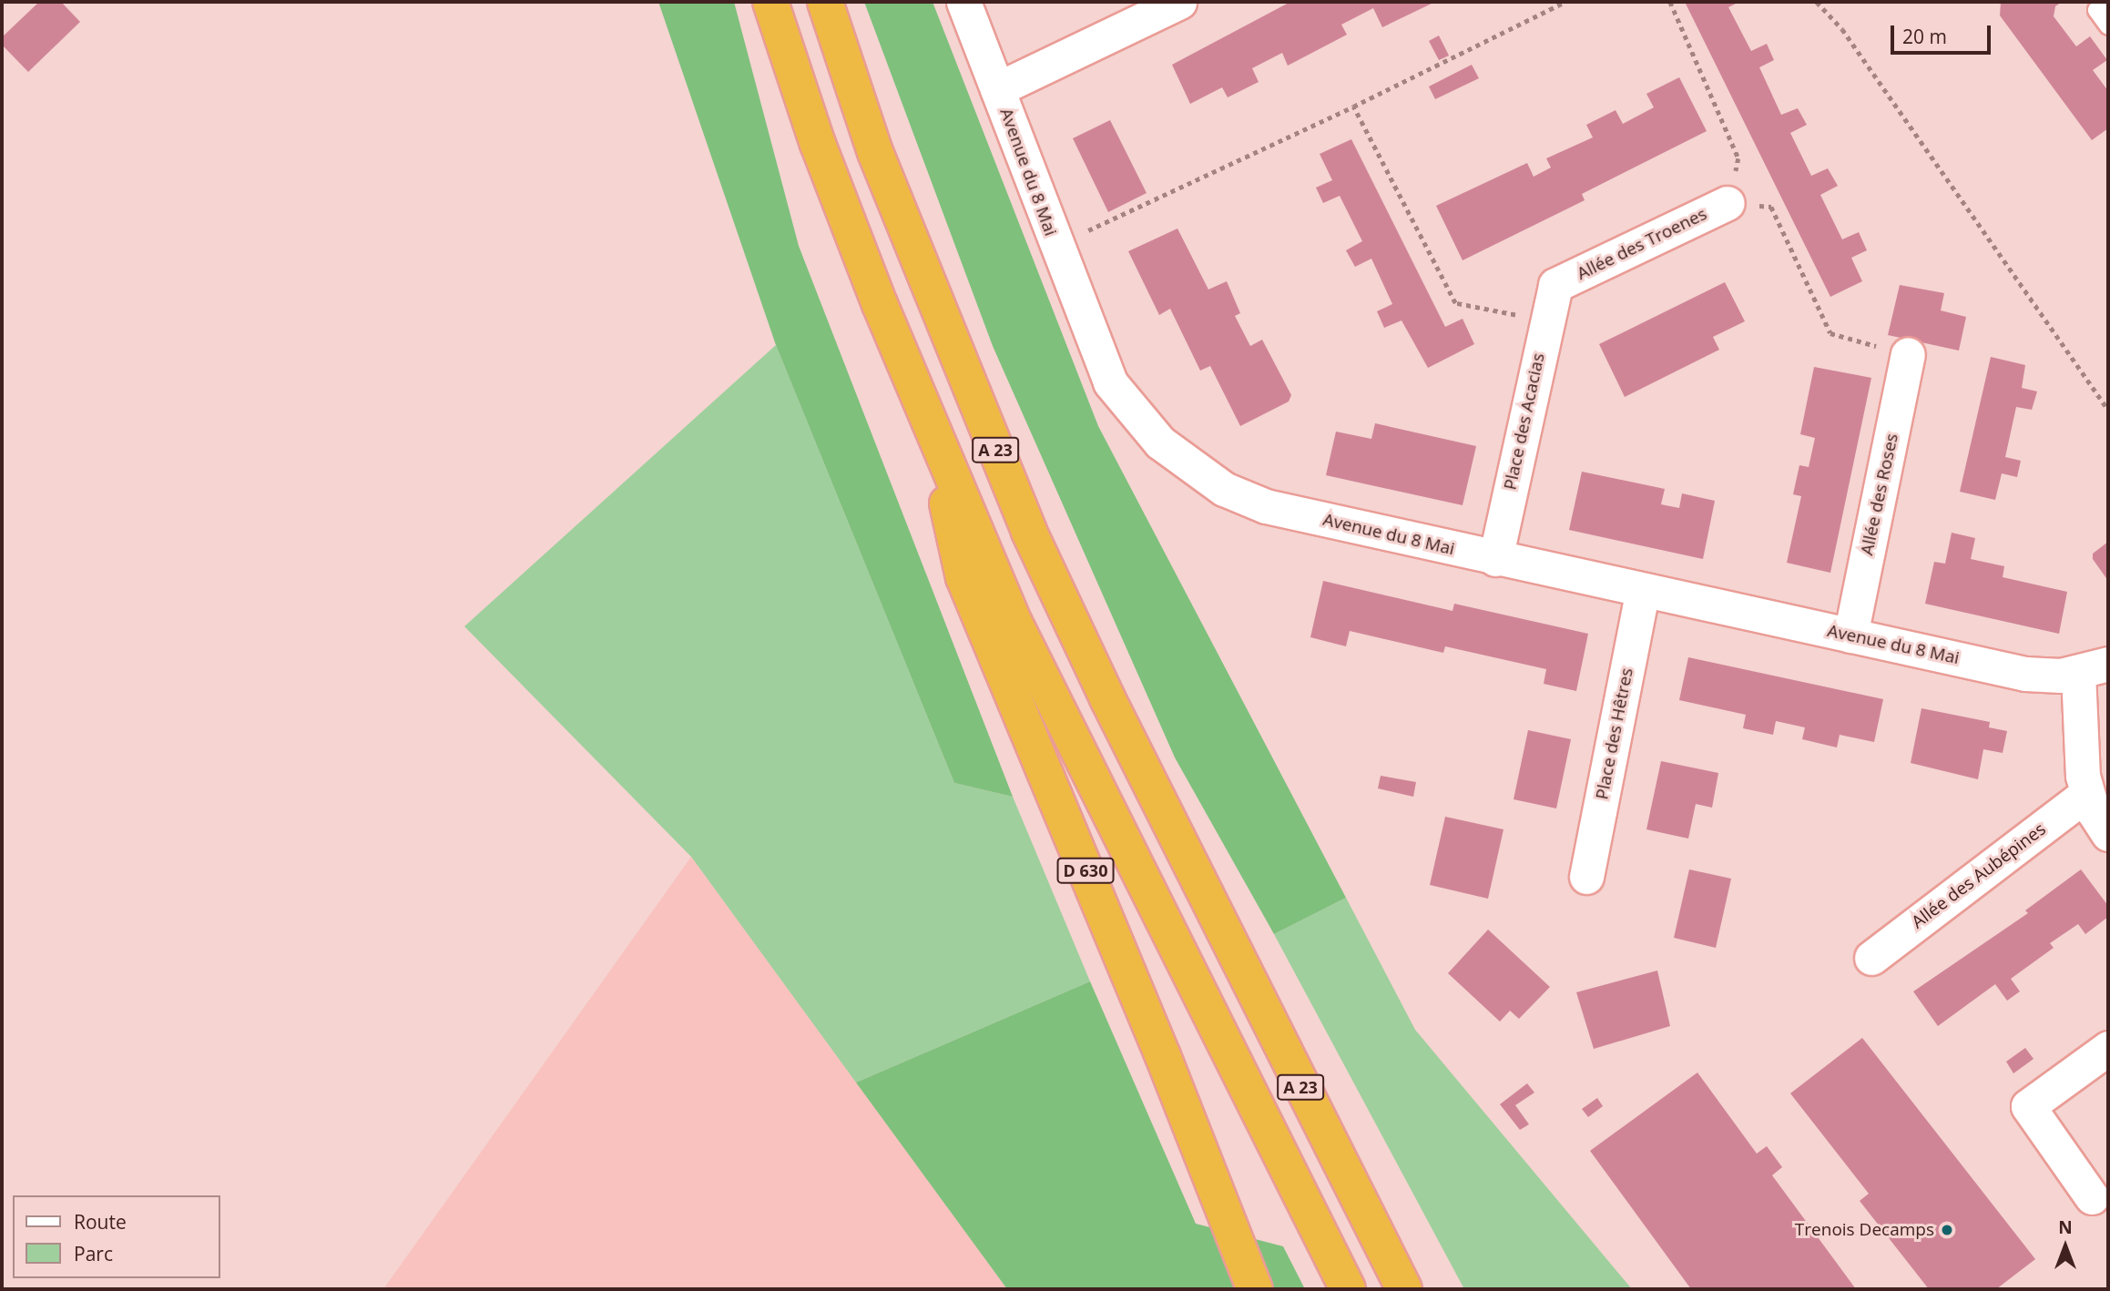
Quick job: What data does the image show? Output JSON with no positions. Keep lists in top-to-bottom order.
{
  "streets": {
    "highway": ["A 23", "D 630"],
    "street": [
      "Avenue du 8 Mai",
      "Allée des Troenes",
      "Place des Acacias",
      "Allée des Roses",
      "Place des Hêtres",
      "Allée des Aubépines"
    ]
  },
  "crossings": [
    ["Avenue du 8 Mai", "Place des Acacias"],
    ["Avenue du 8 Mai", "Allée des Roses"],
    ["Avenue du 8 Mai", "Place des Hêtres"],
    ["Allée des Troenes", "Place des Acacias"],
    ["A 23", "D 630"]
  ],
  "places": ["Trenois Decamps"],
  "legend": ["Route", "Parc"],
  "scale_bar": "20 m",
  "north": "top"
}
